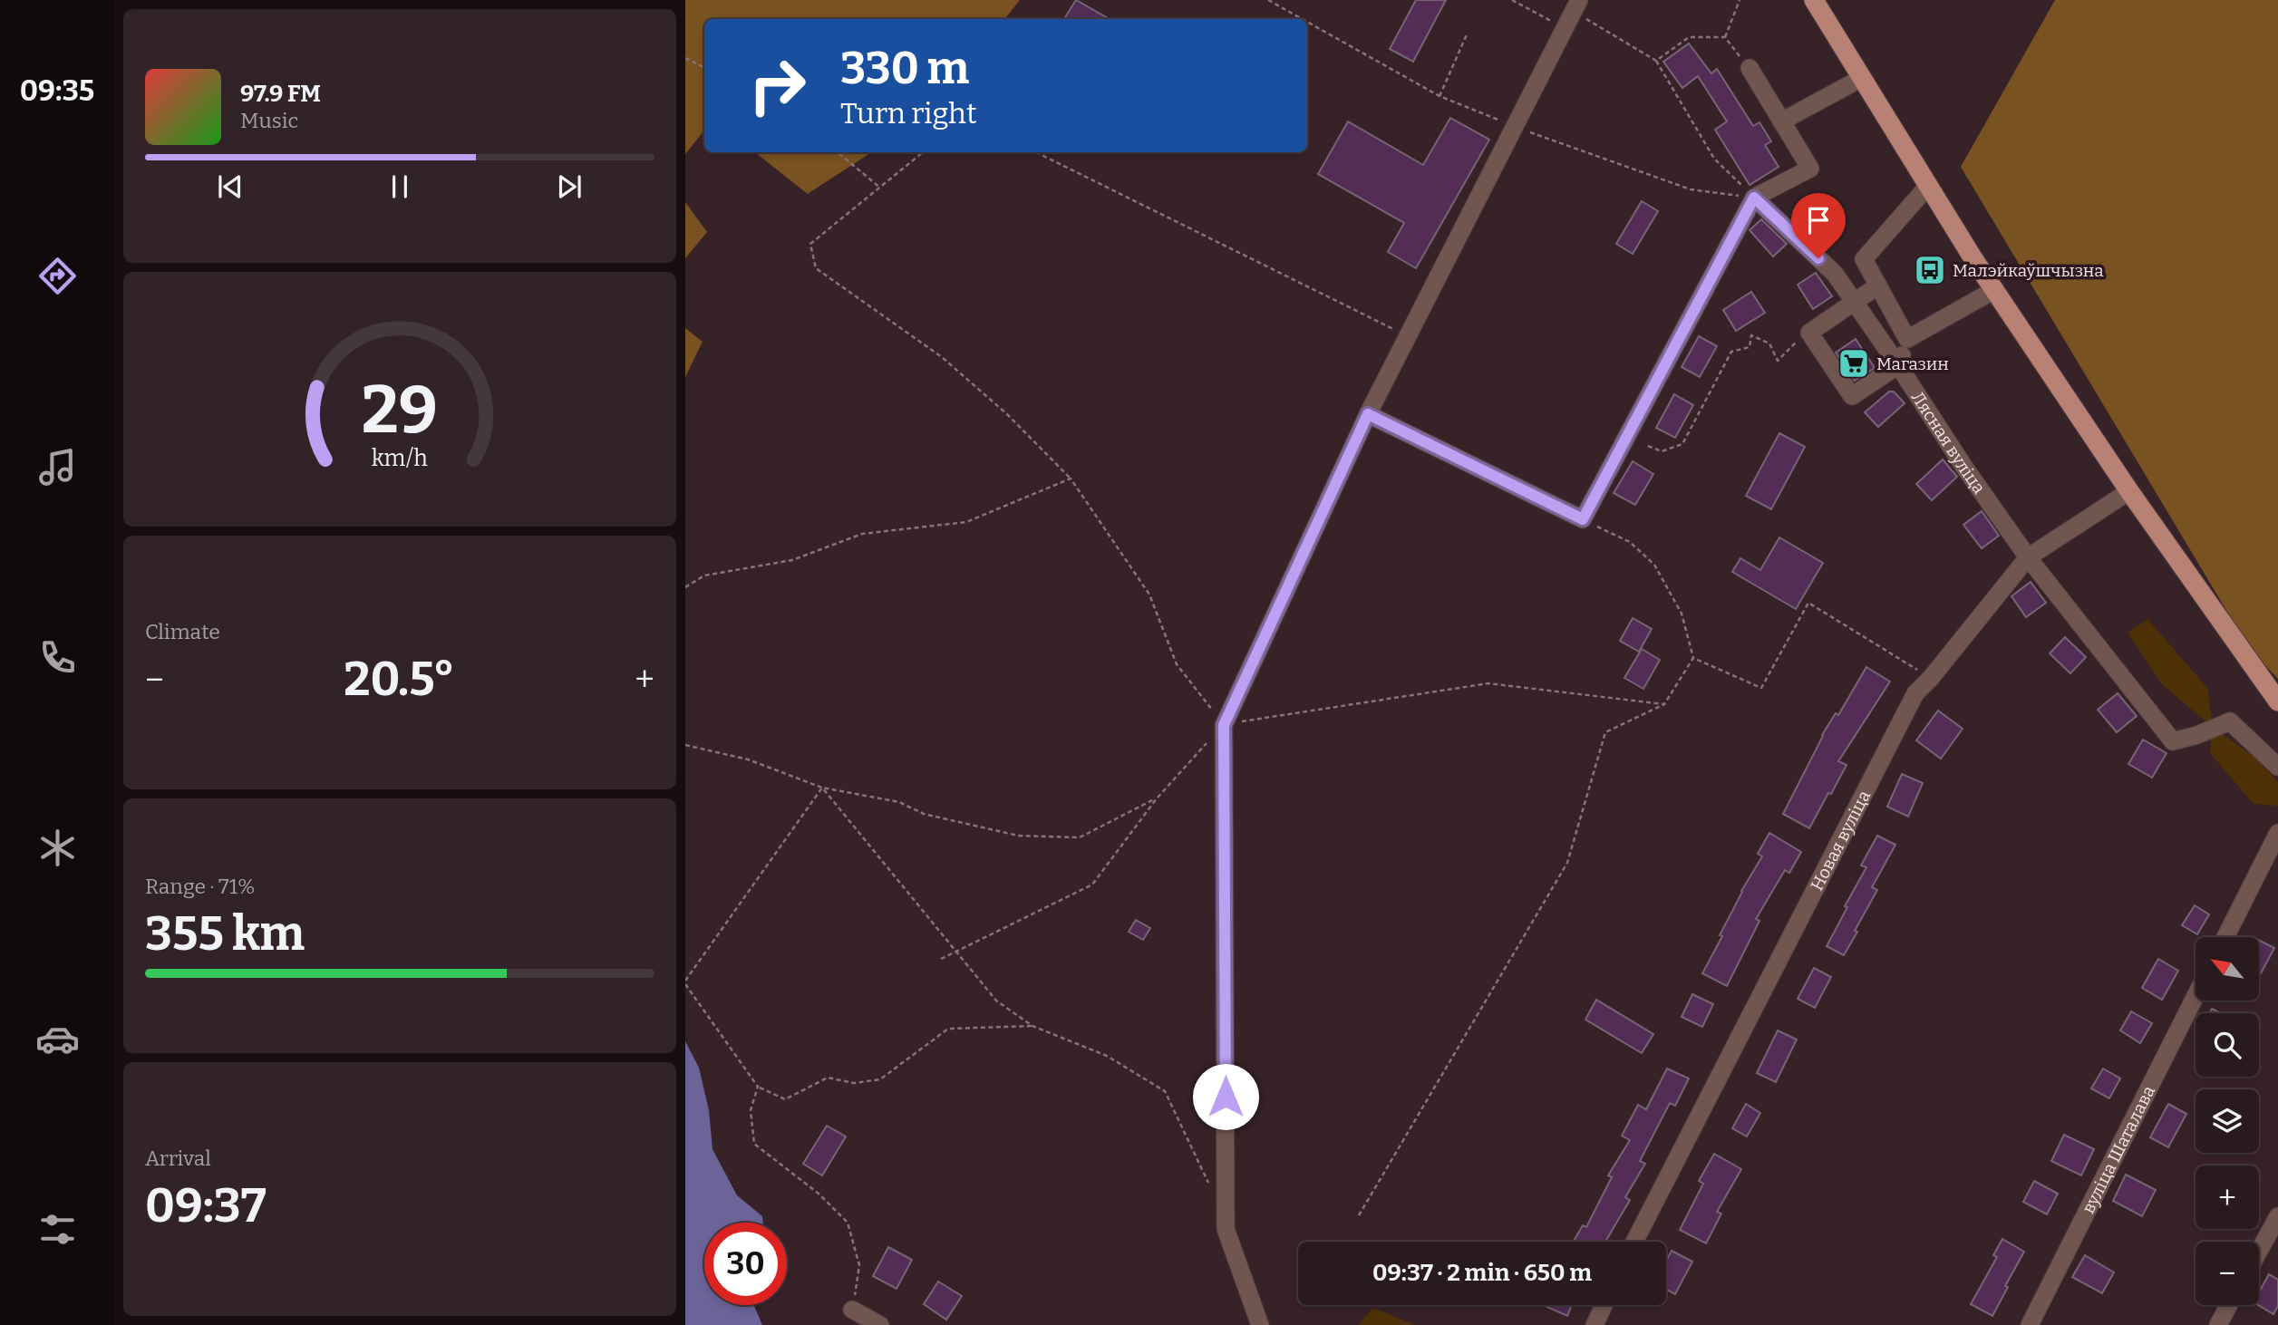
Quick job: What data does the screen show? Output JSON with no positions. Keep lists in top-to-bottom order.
{
  "streets": {
    "street": ["Лясная вуліца", "Новая вуліца", "вуліца Шаталава"]
  },
  "crossings": [
    ["Лясная вуліца", "Новая вуліца"]
  ],
  "places": {
    "bus stop": ["Малэйкаўшчызна"],
    "supermarket": ["Магазин"]
  },
  "north": "top left",
  "page": {
    "tabs": "09:35",
    "turn": ["330 m", "Turn right"],
    "song": ["97.9 FM", "Music"],
    "tile": [
      "Climate",
      ["Range · 71%", "355 km"],
      ["Arrival", "09:37"]
    ],
    "heat": ["−", "20.5°", "+"],
    "map_buttons": ["+", "−"],
    "limit": "30",
    "trip": "09:37 · 2 min · 650 m",
    "gauge": ["29", "km/h"]
  }
}
